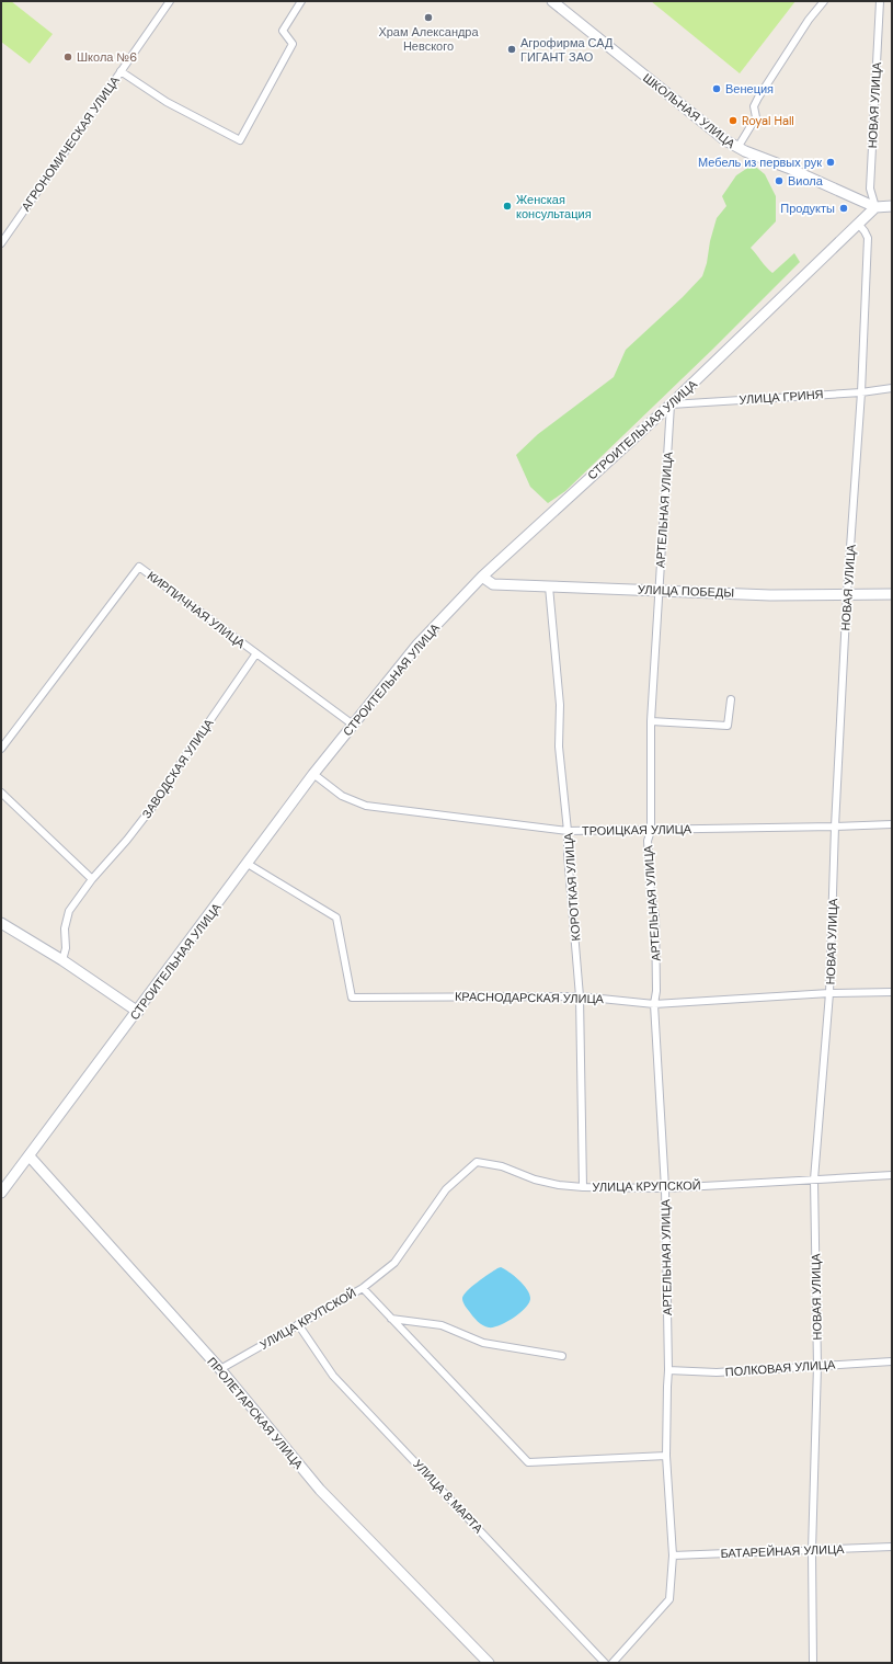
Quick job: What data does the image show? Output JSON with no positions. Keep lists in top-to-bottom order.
{
  "streets": {
    "street": [
      "НОВАЯ УЛИЦА",
      "ШКОЛЬНАЯ УЛИЦА",
      "АГРОНОМИЧЕСКАЯ УЛИЦА",
      "УЛИЦА ГРИНЯ",
      "СТРОИТЕЛЬНАЯ УЛИЦА",
      "АРТЕЛЬНАЯ УЛИЦА",
      "УЛИЦА ПОБЕДЫ",
      "КИРПИЧНАЯ УЛИЦА",
      "ЗАВОДСКАЯ УЛИЦА",
      "ТРОИЦКАЯ УЛИЦА",
      "КОРОТКАЯ УЛИЦА",
      "КРАСНОДАРСКАЯ УЛИЦА",
      "УЛИЦА КРУПСКОЙ",
      "ПОЛКОВАЯ УЛИЦА",
      "ПРОЛЕТАРСКАЯ УЛИЦА",
      "УЛИЦА 8 МАРТА",
      "БАТАРЕЙНАЯ УЛИЦА"
    ]
  },
  "crossings": [
    ["НОВАЯ УЛИЦА", "ШКОЛЬНАЯ УЛИЦА"],
    ["НОВАЯ УЛИЦА", "УЛИЦА ГРИНЯ"],
    ["НОВАЯ УЛИЦА", "СТРОИТЕЛЬНАЯ УЛИЦА"],
    ["НОВАЯ УЛИЦА", "УЛИЦА ПОБЕДЫ"],
    ["НОВАЯ УЛИЦА", "ТРОИЦКАЯ УЛИЦА"],
    ["НОВАЯ УЛИЦА", "КРАСНОДАРСКАЯ УЛИЦА"],
    ["НОВАЯ УЛИЦА", "УЛИЦА КРУПСКОЙ"],
    ["НОВАЯ УЛИЦА", "ПОЛКОВАЯ УЛИЦА"],
    ["НОВАЯ УЛИЦА", "БАТАРЕЙНАЯ УЛИЦА"],
    ["ШКОЛЬНАЯ УЛИЦА", "СТРОИТЕЛЬНАЯ УЛИЦА"],
    ["УЛИЦА ГРИНЯ", "СТРОИТЕЛЬНАЯ УЛИЦА"],
    ["УЛИЦА ГРИНЯ", "АРТЕЛЬНАЯ УЛИЦА"],
    ["СТРОИТЕЛЬНАЯ УЛИЦА", "АРТЕЛЬНАЯ УЛИЦА"],
    ["СТРОИТЕЛЬНАЯ УЛИЦА", "УЛИЦА ПОБЕДЫ"],
    ["СТРОИТЕЛЬНАЯ УЛИЦА", "КИРПИЧНАЯ УЛИЦА"],
    ["СТРОИТЕЛЬНАЯ УЛИЦА", "ТРОИЦКАЯ УЛИЦА"],
    ["СТРОИТЕЛЬНАЯ УЛИЦА", "КРАСНОДАРСКАЯ УЛИЦА"],
    ["СТРОИТЕЛЬНАЯ УЛИЦА", "ПРОЛЕТАРСКАЯ УЛИЦА"],
    ["АРТЕЛЬНАЯ УЛИЦА", "УЛИЦА ПОБЕДЫ"],
    ["АРТЕЛЬНАЯ УЛИЦА", "ТРОИЦКАЯ УЛИЦА"],
    ["АРТЕЛЬНАЯ УЛИЦА", "КРАСНОДАРСКАЯ УЛИЦА"],
    ["АРТЕЛЬНАЯ УЛИЦА", "УЛИЦА КРУПСКОЙ"],
    ["АРТЕЛЬНАЯ УЛИЦА", "ПОЛКОВАЯ УЛИЦА"],
    ["АРТЕЛЬНАЯ УЛИЦА", "БАТАРЕЙНАЯ УЛИЦА"],
    ["УЛИЦА ПОБЕДЫ", "КОРОТКАЯ УЛИЦА"],
    ["КИРПИЧНАЯ УЛИЦА", "ЗАВОДСКАЯ УЛИЦА"],
    ["ТРОИЦКАЯ УЛИЦА", "КОРОТКАЯ УЛИЦА"],
    ["КОРОТКАЯ УЛИЦА", "КРАСНОДАРСКАЯ УЛИЦА"],
    ["КОРОТКАЯ УЛИЦА", "УЛИЦА КРУПСКОЙ"],
    ["УЛИЦА КРУПСКОЙ", "ПРОЛЕТАРСКАЯ УЛИЦА"],
    ["УЛИЦА КРУПСКОЙ", "УЛИЦА 8 МАРТА"]
  ],
  "places": [
    "Храм Александра Невского",
    "Агрофирма САД ГИГАНТ ЗАО",
    "Школа №6",
    "Венеция",
    "Royal Hall",
    "Мебель из первых рук",
    "Виола",
    "Женская консультация",
    "Продукты"
  ]
}
